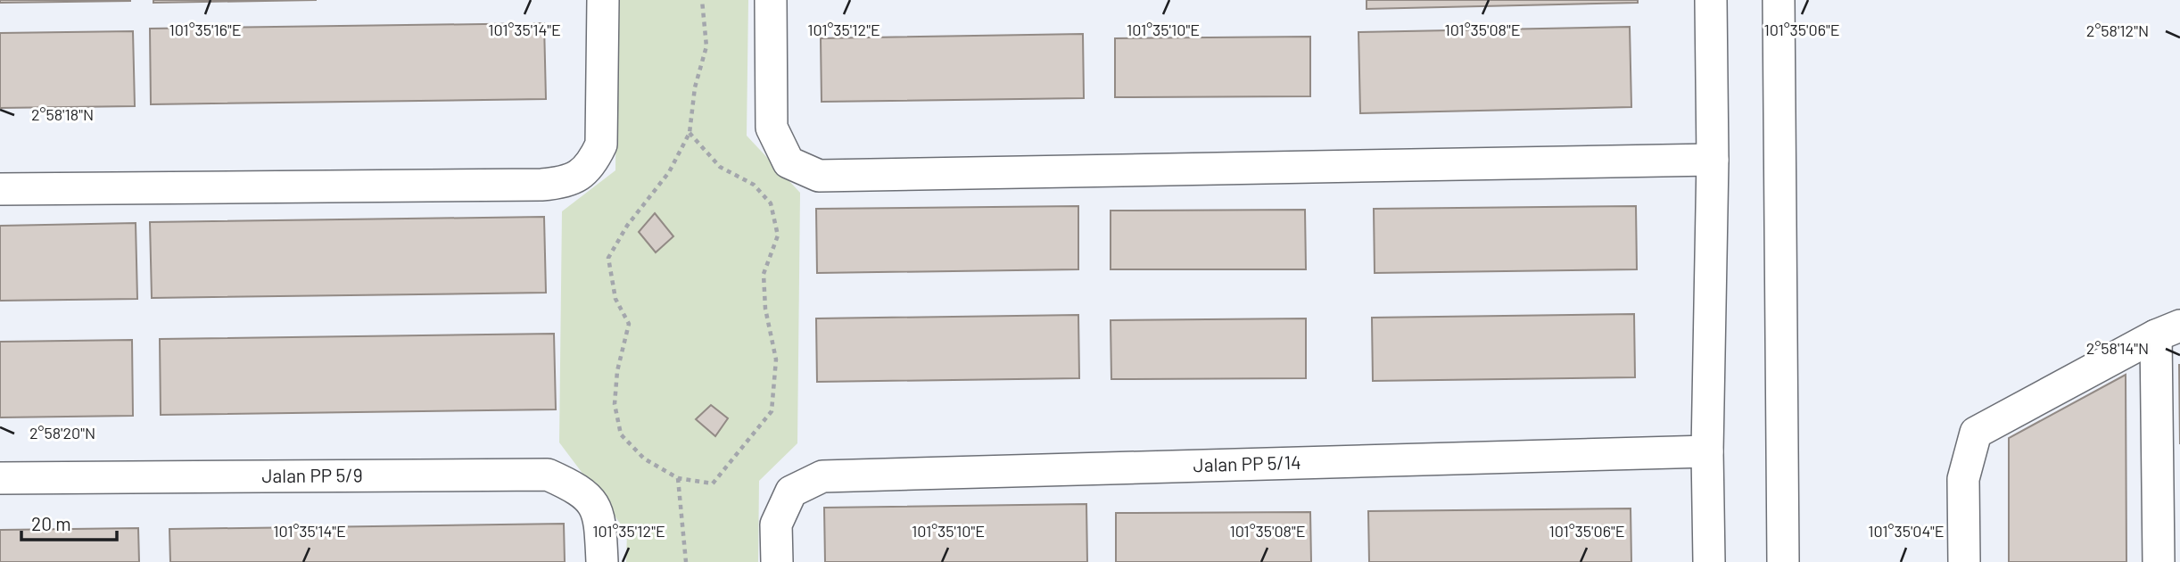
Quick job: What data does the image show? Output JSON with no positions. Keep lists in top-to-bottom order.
{
  "streets": {
    "street": ["Jalan PP 5/14", "Jalan PP 5/9"]
  },
  "scale_bar": "20 m",
  "coordinates": [
    "101°35'06\"E",
    "101°35'16\"E",
    "101°35'14\"E",
    "101°35'12\"E",
    "101°35'10\"E",
    "101°35'08\"E",
    "2°58'12\"N",
    "2°58'18\"N",
    "2°58'14\"N",
    "2°58'20\"N",
    "101°35'04\"E"
  ]
}
